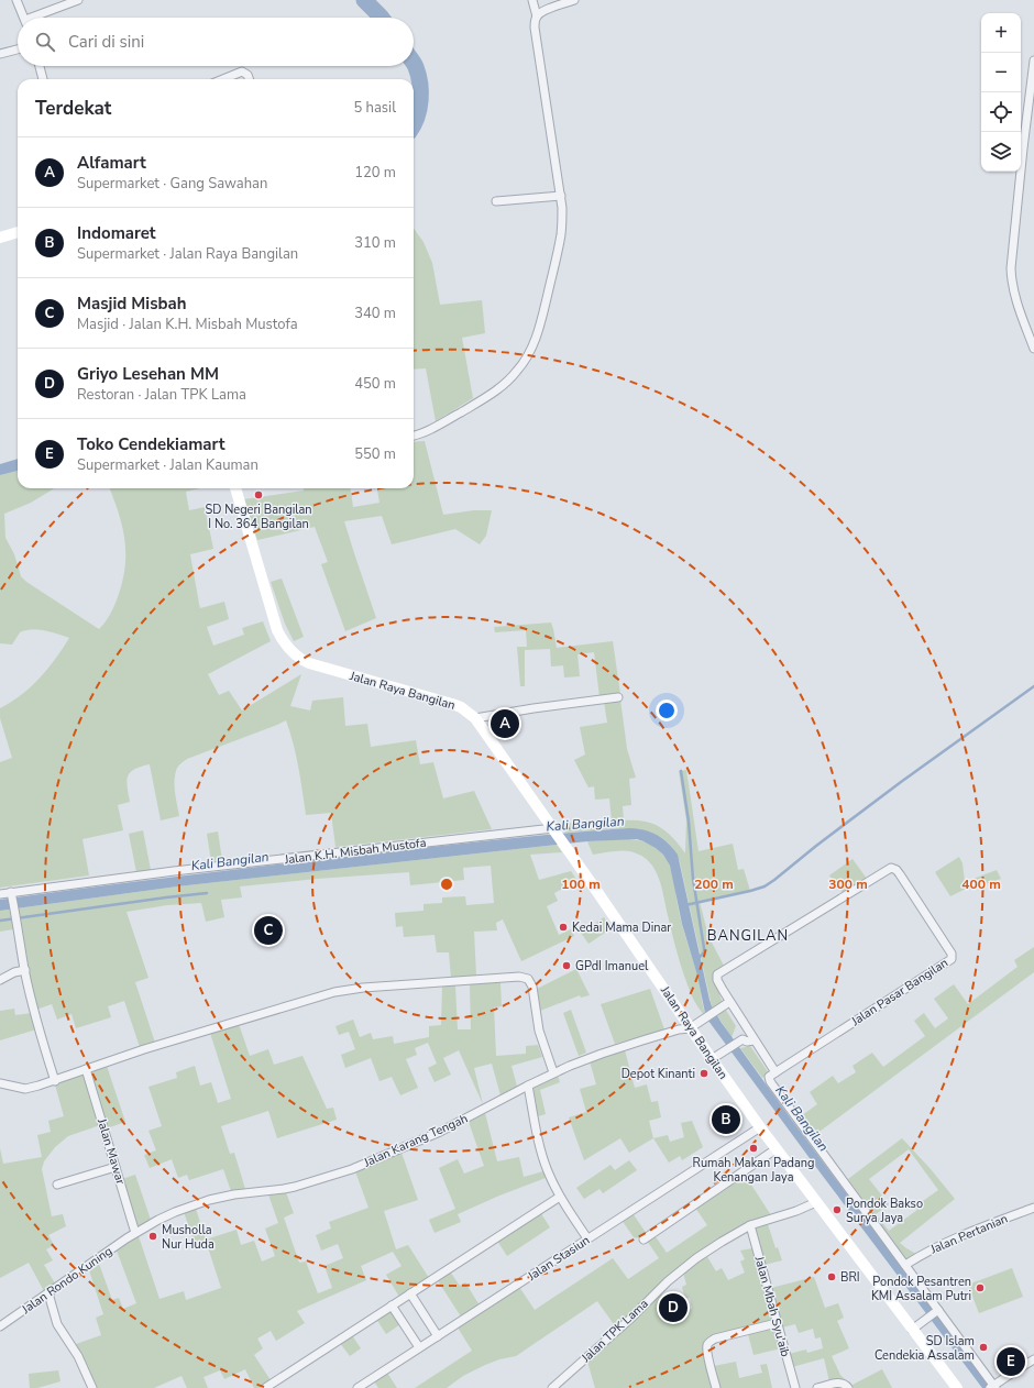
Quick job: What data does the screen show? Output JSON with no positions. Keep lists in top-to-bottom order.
{
  "streets": {
    "main road": ["Jalan Raya Bangilan"],
    "street": [
      "Jalan K.H. Misbah Mustofa",
      "Jalan Pasar Bangilan",
      "Jalan Karang Tengah",
      "Jalan Mawar",
      "Jalan Pertanian",
      "Jalan Stasiun",
      "Jalan Rondo Kuning",
      "Jalan Mbah Syu'aib",
      "Jalan TPK Lama"
    ]
  },
  "crossings": [
    ["Jalan Raya Bangilan", "Jalan K.H. Misbah Mustofa"],
    ["Jalan Raya Bangilan", "Jalan Karang Tengah"],
    ["Jalan Raya Bangilan", "Jalan Stasiun"],
    ["Jalan Raya Bangilan", "Jalan TPK Lama"],
    ["Jalan Karang Tengah", "Jalan Mawar"],
    ["Jalan Karang Tengah", "Jalan Rondo Kuning"],
    ["Jalan Mawar", "Jalan Rondo Kuning"],
    ["Jalan Mbah Syu'aib", "Jalan TPK Lama"]
  ],
  "districts": ["BANGILAN"],
  "water": ["Kali Bangilan"],
  "places": [
    "SD Negeri Bangilan I No. 364 Bangilan",
    "Kedai Mama Dinar",
    "GPdI Imanuel",
    "Depot Kinanti",
    "Rumah Makan Padang Kenangan Jaya",
    "Pondok Bakso Surya Jaya",
    "Musholla Nur Huda",
    "BRI",
    "Pondok Pesantren KMI Assalam Putri",
    "SD Islam Cendekia Assalam"
  ],
  "page": {
    "map_buttons": ["+", "−"],
    "search": "Cari di sini",
    "heading": ["Terdekat", "5 hasil"],
    "list": [
      {
        "mark": "A",
        "name": "Alfamart",
        "note": "Supermarket · Gang Sawahan",
        "value": "120 m"
      },
      {
        "mark": "B",
        "name": "Indomaret",
        "note": "Supermarket · Jalan Raya Bangilan",
        "value": "310 m"
      },
      {
        "mark": "C",
        "name": "Masjid Misbah",
        "note": "Masjid · Jalan K.H. Misbah Mustofa",
        "value": "340 m"
      },
      {
        "mark": "D",
        "name": "Griyo Lesehan MM",
        "note": "Restoran · Jalan TPK Lama",
        "value": "450 m"
      },
      {
        "mark": "E",
        "name": "Toko Cendekiamart",
        "note": "Supermarket · Jalan Kauman",
        "value": "550 m"
      }
    ],
    "pins": [
      "A",
      "C",
      "B",
      "D",
      "E"
    ]
  },
  "rings": [
    "100 m",
    "200 m",
    "300 m",
    "400 m"
  ]
}
